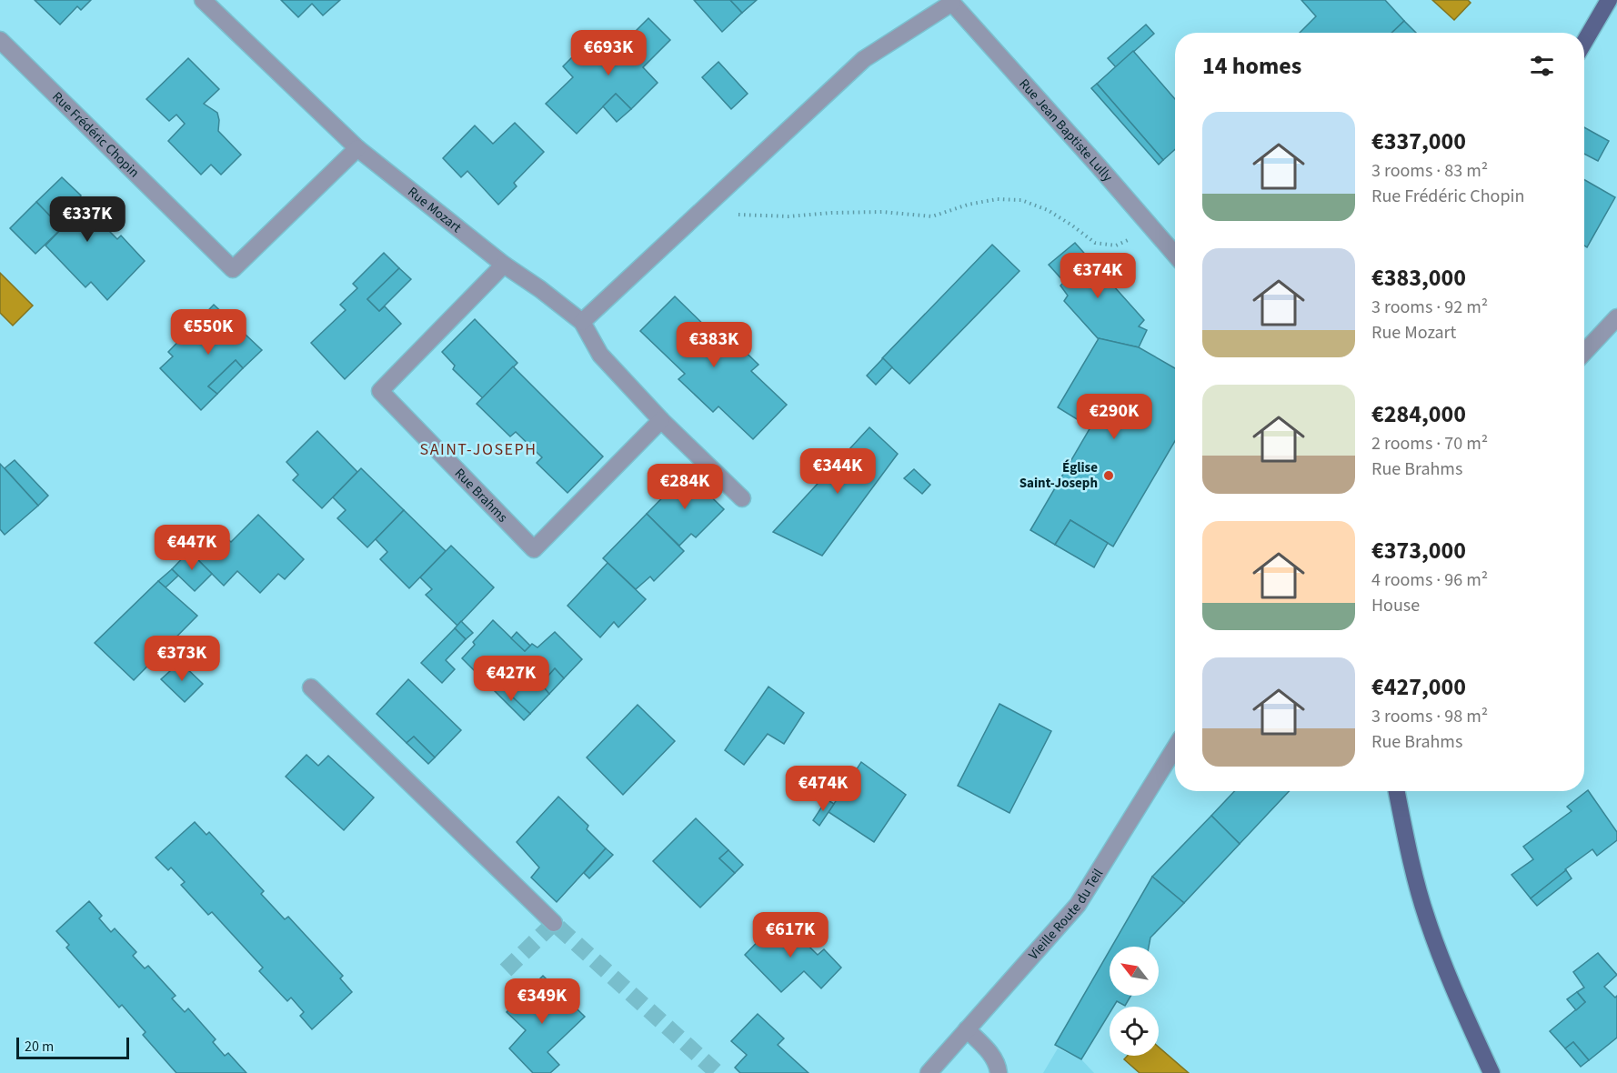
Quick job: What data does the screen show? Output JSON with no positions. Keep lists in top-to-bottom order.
{
  "streets": {
    "street": [
      "Rue Jean Baptiste Lully",
      "Rue Frédéric Chopin",
      "Rue Mozart",
      "Rue Brahms",
      "Vieille Route du Teil"
    ]
  },
  "crossings": [
    ["Rue Frédéric Chopin", "Rue Mozart"],
    ["Rue Mozart", "Rue Brahms"]
  ],
  "districts": ["SAINT-JOSEPH"],
  "places": ["Église Saint-Joseph"],
  "scale_bar": "20 m",
  "north": "top left",
  "page": {
    "price": [
      "€693K",
      "€337K",
      "€374K",
      "€550K",
      "€383K",
      "€290K",
      "€344K",
      "€284K",
      "€447K",
      "€373K",
      "€427K",
      "€474K",
      "€617K",
      "€349K"
    ],
    "heading": "14 homes",
    "list": [
      {
        "name": "€337,000",
        "note": "3 rooms · 83 m² · Rue Frédéric Chopin"
      },
      {
        "name": "€383,000",
        "note": "3 rooms · 92 m² · Rue Mozart"
      },
      {
        "name": "€284,000",
        "note": "2 rooms · 70 m² · Rue Brahms"
      },
      {
        "name": "€373,000",
        "note": "4 rooms · 96 m² · House"
      },
      {
        "name": "€427,000",
        "note": "3 rooms · 98 m² · Rue Brahms"
      }
    ],
    "scale": "20 m"
  }
}
